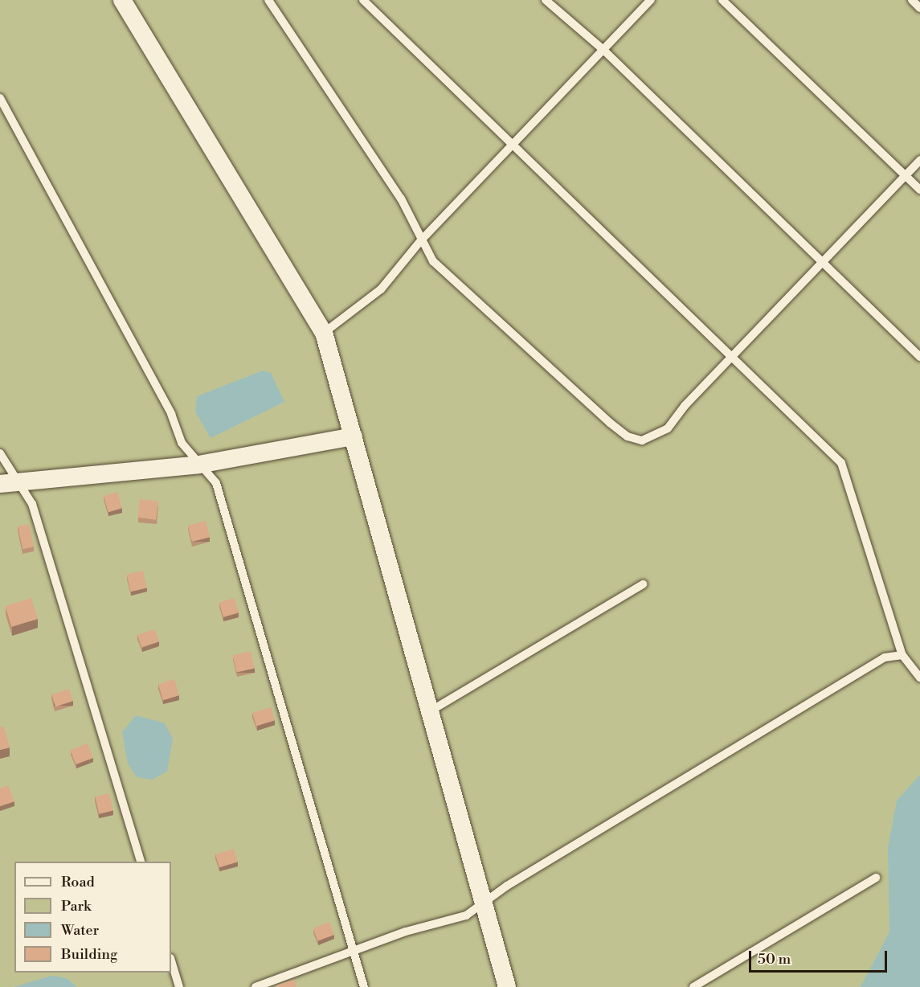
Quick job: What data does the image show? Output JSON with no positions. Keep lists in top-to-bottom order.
{
  "legend": [
    "Road",
    "Park",
    "Water",
    "Building"
  ],
  "scale_bar": "50 m"
}
